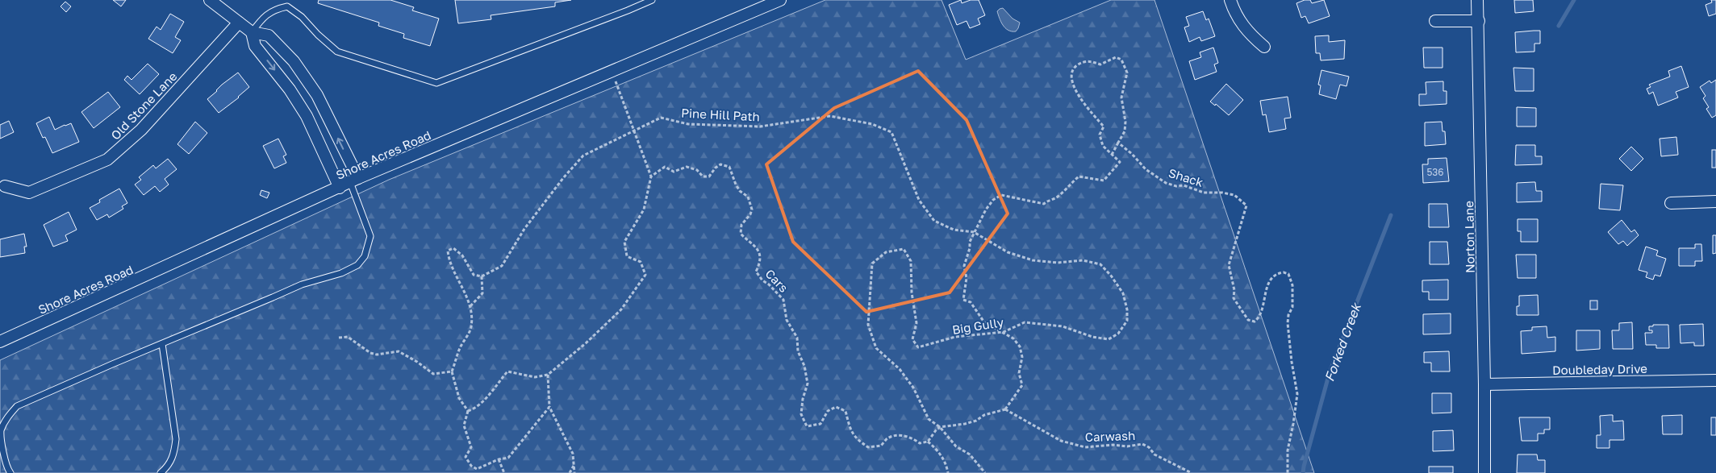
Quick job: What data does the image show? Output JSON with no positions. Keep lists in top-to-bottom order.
{
  "streets": {
    "street": [
      "Old Stone Lane",
      "Shore Acres Road",
      "Norton Lane",
      "Doubleday Drive"
    ],
    "path": [
      "Pine Hill Path",
      "Shack",
      "Cars",
      "Big Gully",
      "Carwash"
    ]
  },
  "crossings": [
    ["Pine Hill Path", "Big Gully"],
    ["Norton Lane", "Doubleday Drive"]
  ],
  "water": ["Forked Creek"],
  "house_numbers": ["536"]
}
